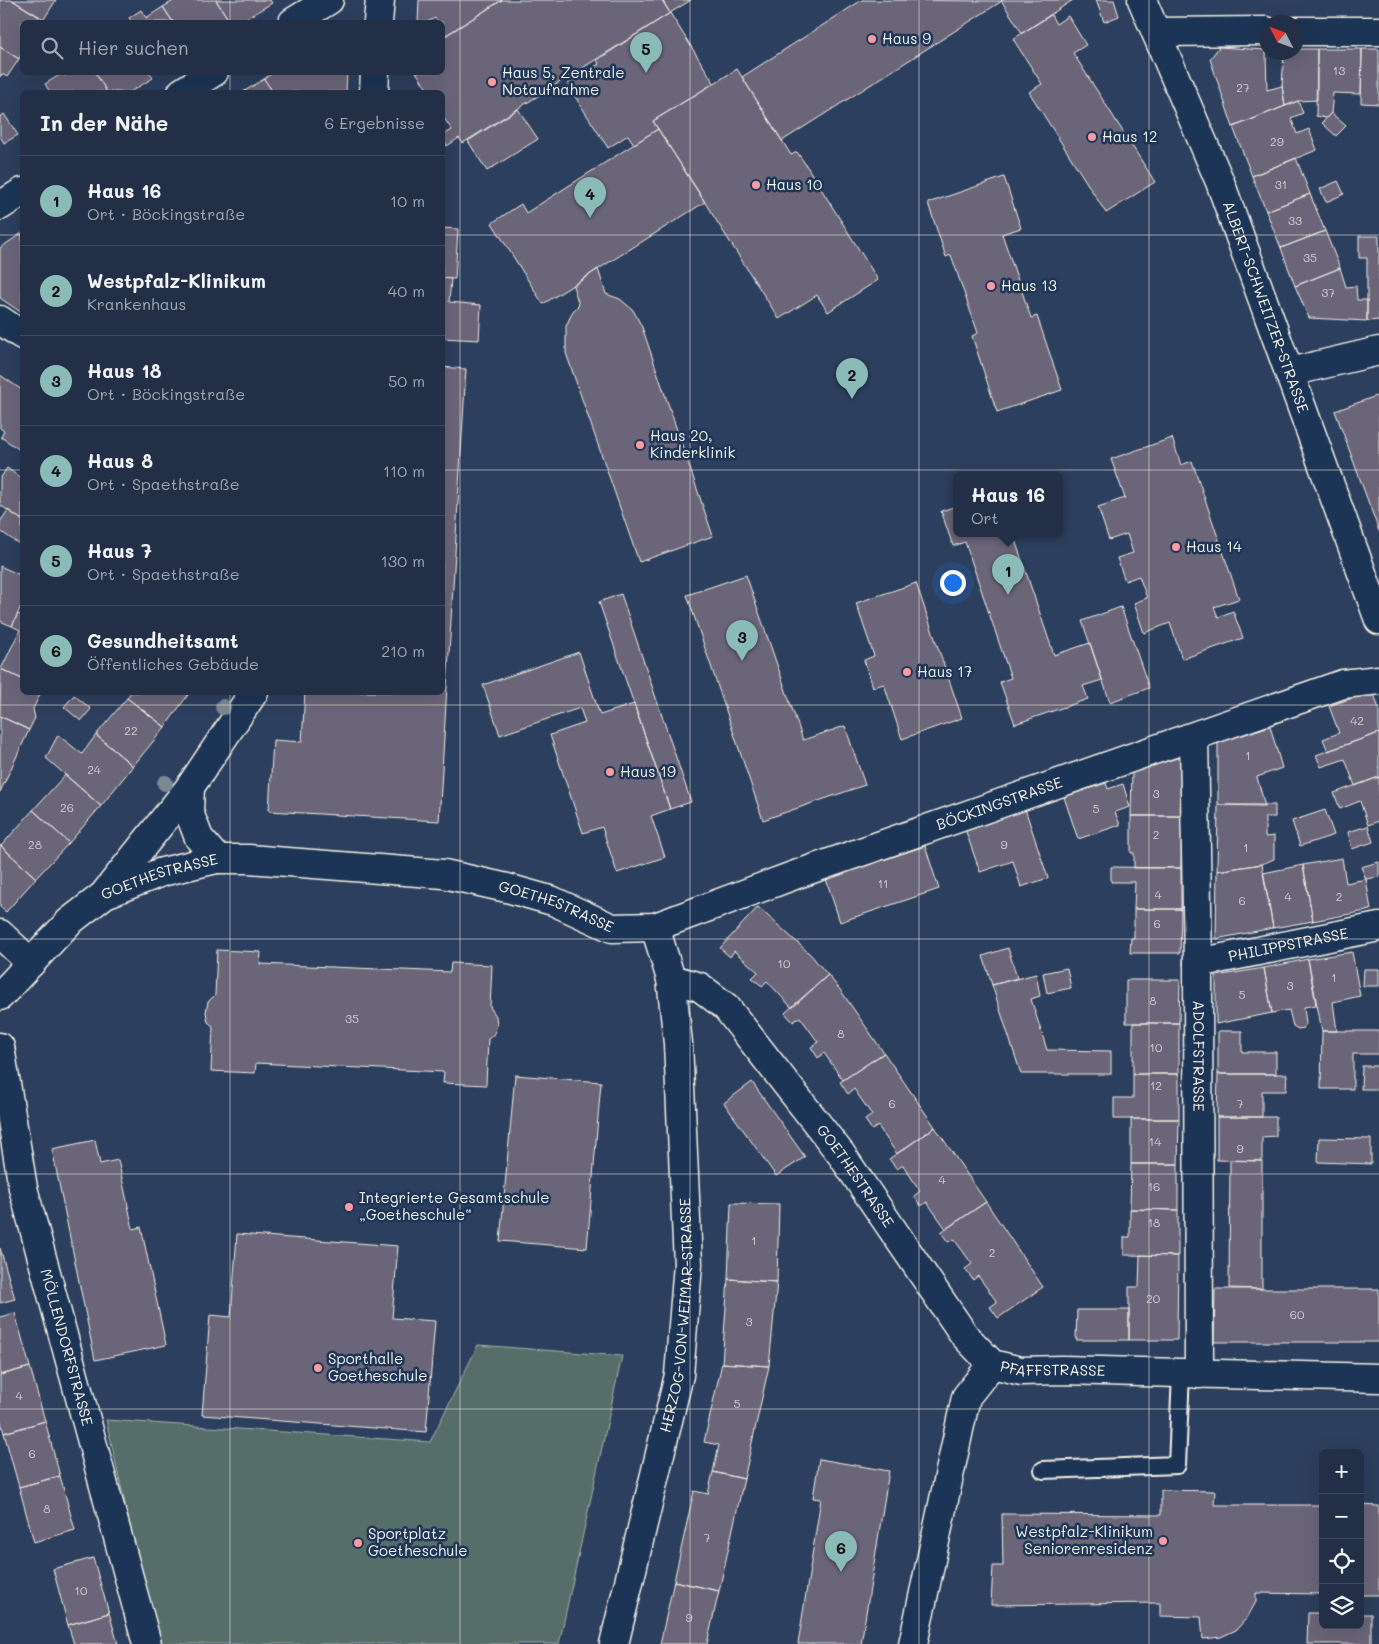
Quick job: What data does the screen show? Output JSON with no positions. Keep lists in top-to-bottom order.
{
  "streets": {
    "street": [
      "ALBERT-SCHWEITZER-STRASSE",
      "BÖCKINGSTRASSE",
      "GOETHESTRASSE",
      "PHILIPPSTRASSE",
      "ADOLFSTRASSE",
      "HERZOG-VON-WEIMAR-STRASSE",
      "MÖLLENDORFSTRASSE",
      "PFAFFSTRASSE"
    ]
  },
  "crossings": [
    ["BÖCKINGSTRASSE", "GOETHESTRASSE"],
    ["BÖCKINGSTRASSE", "ADOLFSTRASSE"],
    ["GOETHESTRASSE", "HERZOG-VON-WEIMAR-STRASSE"],
    ["GOETHESTRASSE", "PFAFFSTRASSE"],
    ["PHILIPPSTRASSE", "ADOLFSTRASSE"],
    ["ADOLFSTRASSE", "PFAFFSTRASSE"]
  ],
  "places": [
    "Haus 9",
    "Haus 5, Zentrale Notaufnahme",
    "Haus 12",
    "Haus 10",
    "Haus 13",
    "Haus 20, Kinderklinik",
    "Haus 14",
    "Haus 17",
    "Haus 19",
    "Integrierte Gesamtschule „Goetheschule“",
    "Sporthalle Goetheschule",
    "Westpfalz-Klinikum Seniorenresidenz",
    "Sportplatz Goetheschule"
  ],
  "house_numbers": [
    "13",
    "27",
    "29",
    "31",
    "33",
    "35",
    "37",
    "42",
    "22",
    "1",
    "24",
    "3",
    "26",
    "5",
    "2",
    "28",
    "9",
    "1",
    "11",
    "4",
    "4",
    "2",
    "6",
    "6",
    "10",
    "1",
    "3",
    "5",
    "8",
    "35",
    "8",
    "10",
    "12",
    "6",
    "7",
    "14",
    "9",
    "4",
    "16",
    "18",
    "1",
    "2",
    "20",
    "60",
    "3",
    "4",
    "5",
    "6",
    "8",
    "7",
    "10",
    "9"
  ],
  "north": "top left",
  "page": {
    "search": "Hier suchen",
    "pins": [
      "5",
      "4",
      "2",
      "1",
      "3",
      "6"
    ],
    "heading": ["In der Nähe", "6 Ergebnisse"],
    "list": [
      {
        "mark": "1",
        "name": "Haus 16",
        "note": "Ort · Böckingstraße",
        "value": "10 m"
      },
      {
        "mark": "2",
        "name": "Westpfalz-Klinikum",
        "note": "Krankenhaus",
        "value": "40 m"
      },
      {
        "mark": "3",
        "name": "Haus 18",
        "note": "Ort · Böckingstraße",
        "value": "50 m"
      },
      {
        "mark": "4",
        "name": "Haus 8",
        "note": "Ort · Spaethstraße",
        "value": "110 m"
      },
      {
        "mark": "5",
        "name": "Haus 7",
        "note": "Ort · Spaethstraße",
        "value": "130 m"
      },
      {
        "mark": "6",
        "name": "Gesundheitsamt",
        "note": "Öffentliches Gebäude",
        "value": "210 m"
      }
    ],
    "popup": ["Haus 16", "Ort"],
    "map_buttons": ["+", "−"]
  }
}
